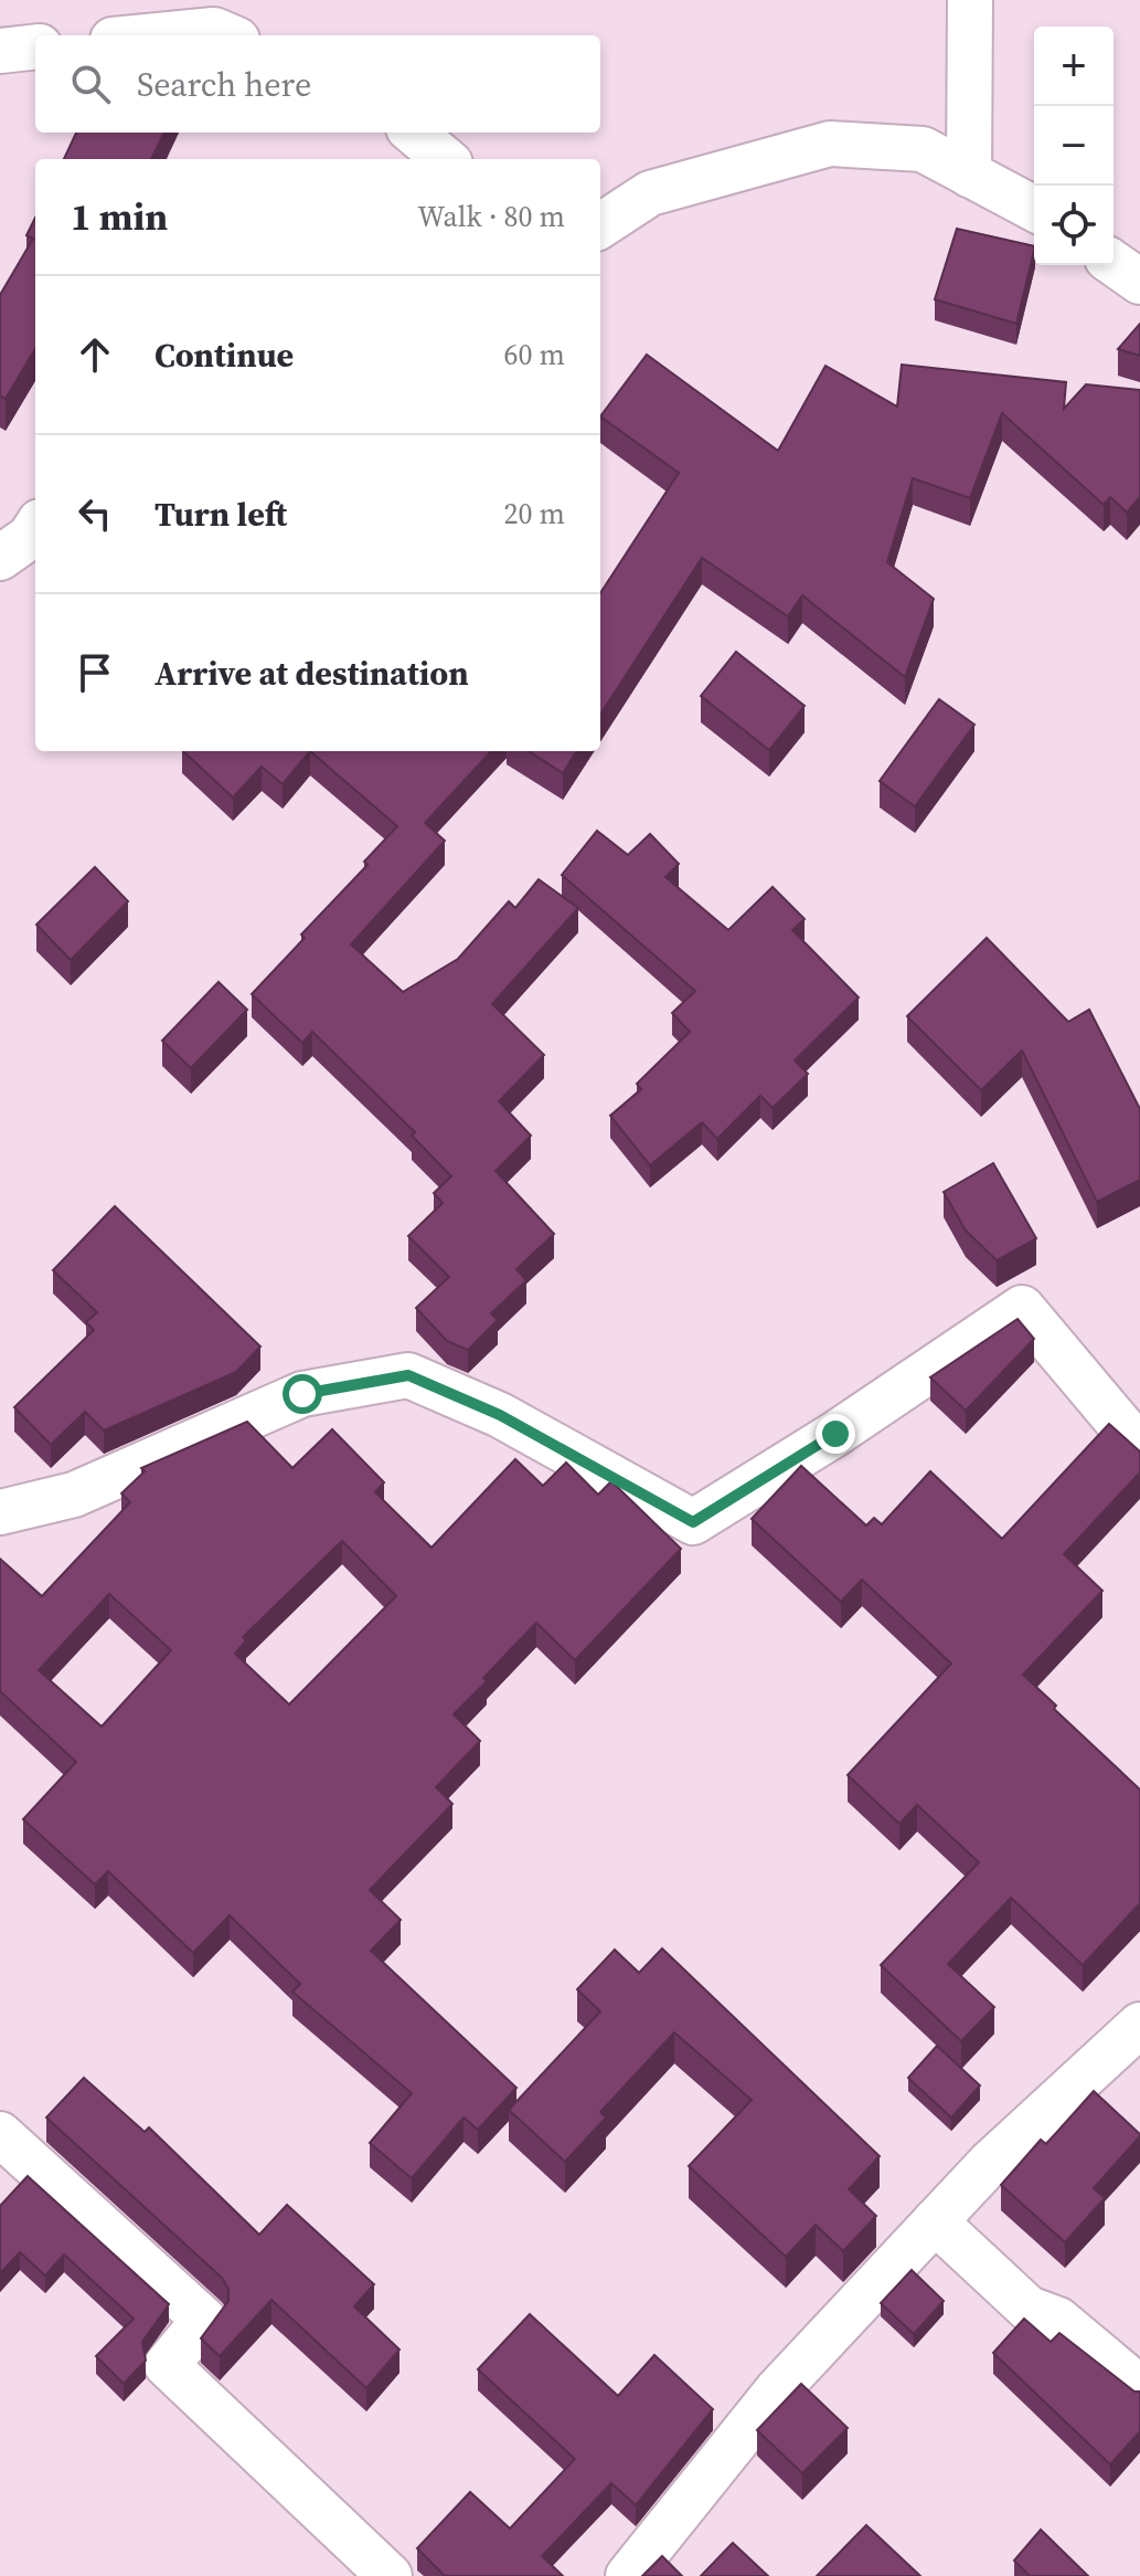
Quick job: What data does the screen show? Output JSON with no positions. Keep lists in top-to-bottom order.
{
  "page": {
    "map_buttons": ["+", "−"],
    "search": "Search here",
    "heading": ["1 min", "Walk · 80 m"],
    "list": [
      ["Continue", "60 m"],
      ["Turn left", "20 m"],
      "Arrive at destination"
    ]
  }
}
